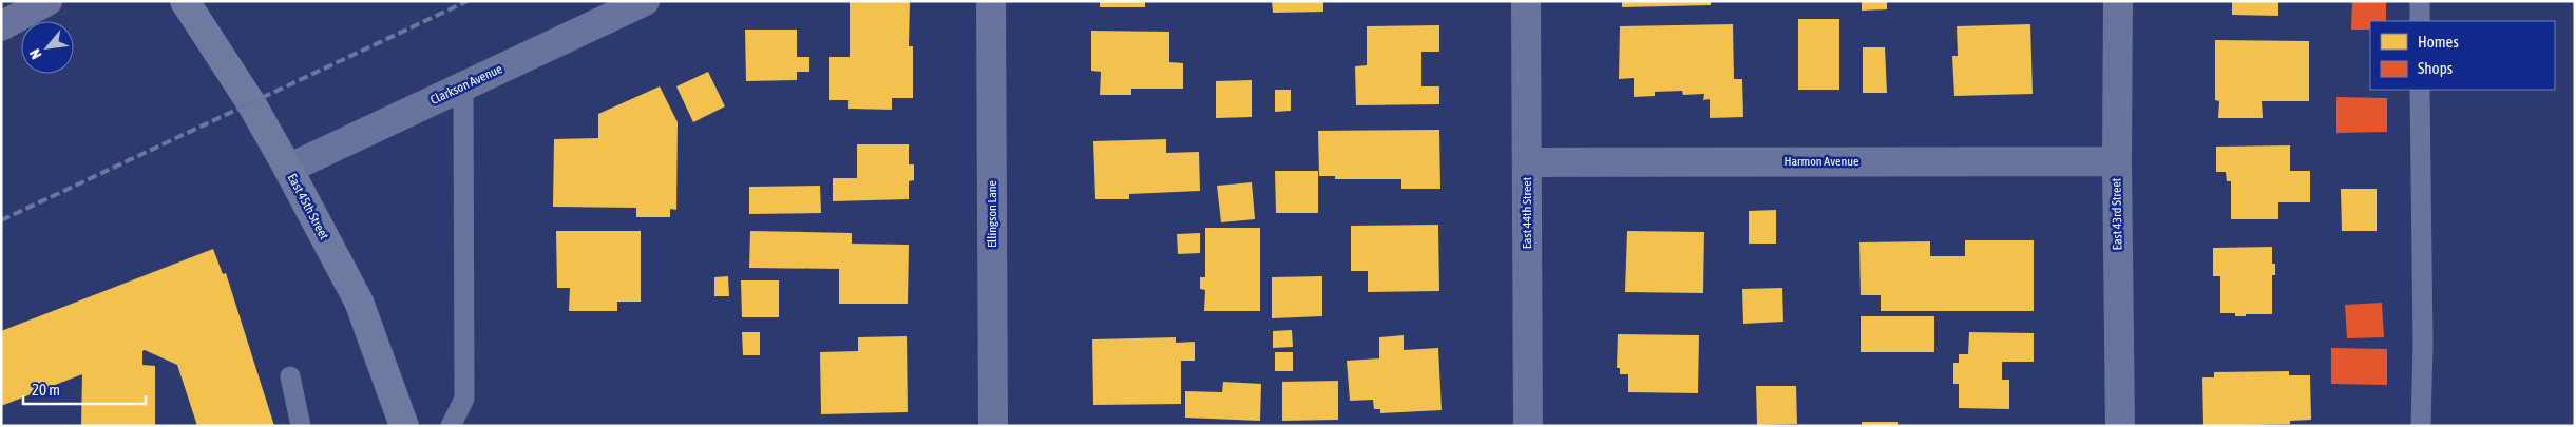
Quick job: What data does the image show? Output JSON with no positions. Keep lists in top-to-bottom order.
{
  "streets": {
    "main road": ["East 45th Street"],
    "street": [
      "Clarkson Avenue",
      "Harmon Avenue",
      "East 44th Street",
      "Ellingson Lane",
      "East 43rd Street"
    ]
  },
  "crossings": [
    ["Clarkson Avenue", "East 45th Street"],
    ["Harmon Avenue", "East 44th Street"],
    ["Harmon Avenue", "East 43rd Street"]
  ],
  "legend": ["Homes", "Shops"],
  "scale_bar": "20 m",
  "north": "bottom left"
}
